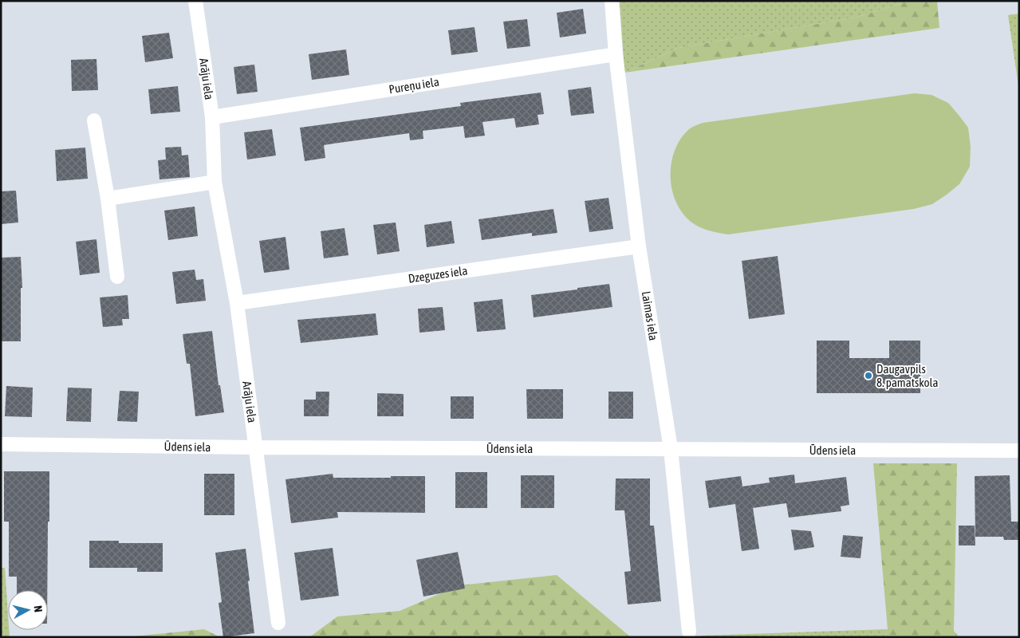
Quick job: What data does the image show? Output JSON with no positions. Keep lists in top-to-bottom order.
{
  "streets": {
    "street": [
      "Arāju iela",
      "Pureņu iela",
      "Dzeguzes iela",
      "Laimas iela",
      "Ūdens iela"
    ]
  },
  "crossings": [
    ["Arāju iela", "Pureņu iela"],
    ["Arāju iela", "Dzeguzes iela"],
    ["Arāju iela", "Ūdens iela"],
    ["Pureņu iela", "Laimas iela"],
    ["Dzeguzes iela", "Laimas iela"],
    ["Laimas iela", "Ūdens iela"]
  ],
  "places": ["Daugavpils 8. pamatskola"],
  "north": "right"
}
